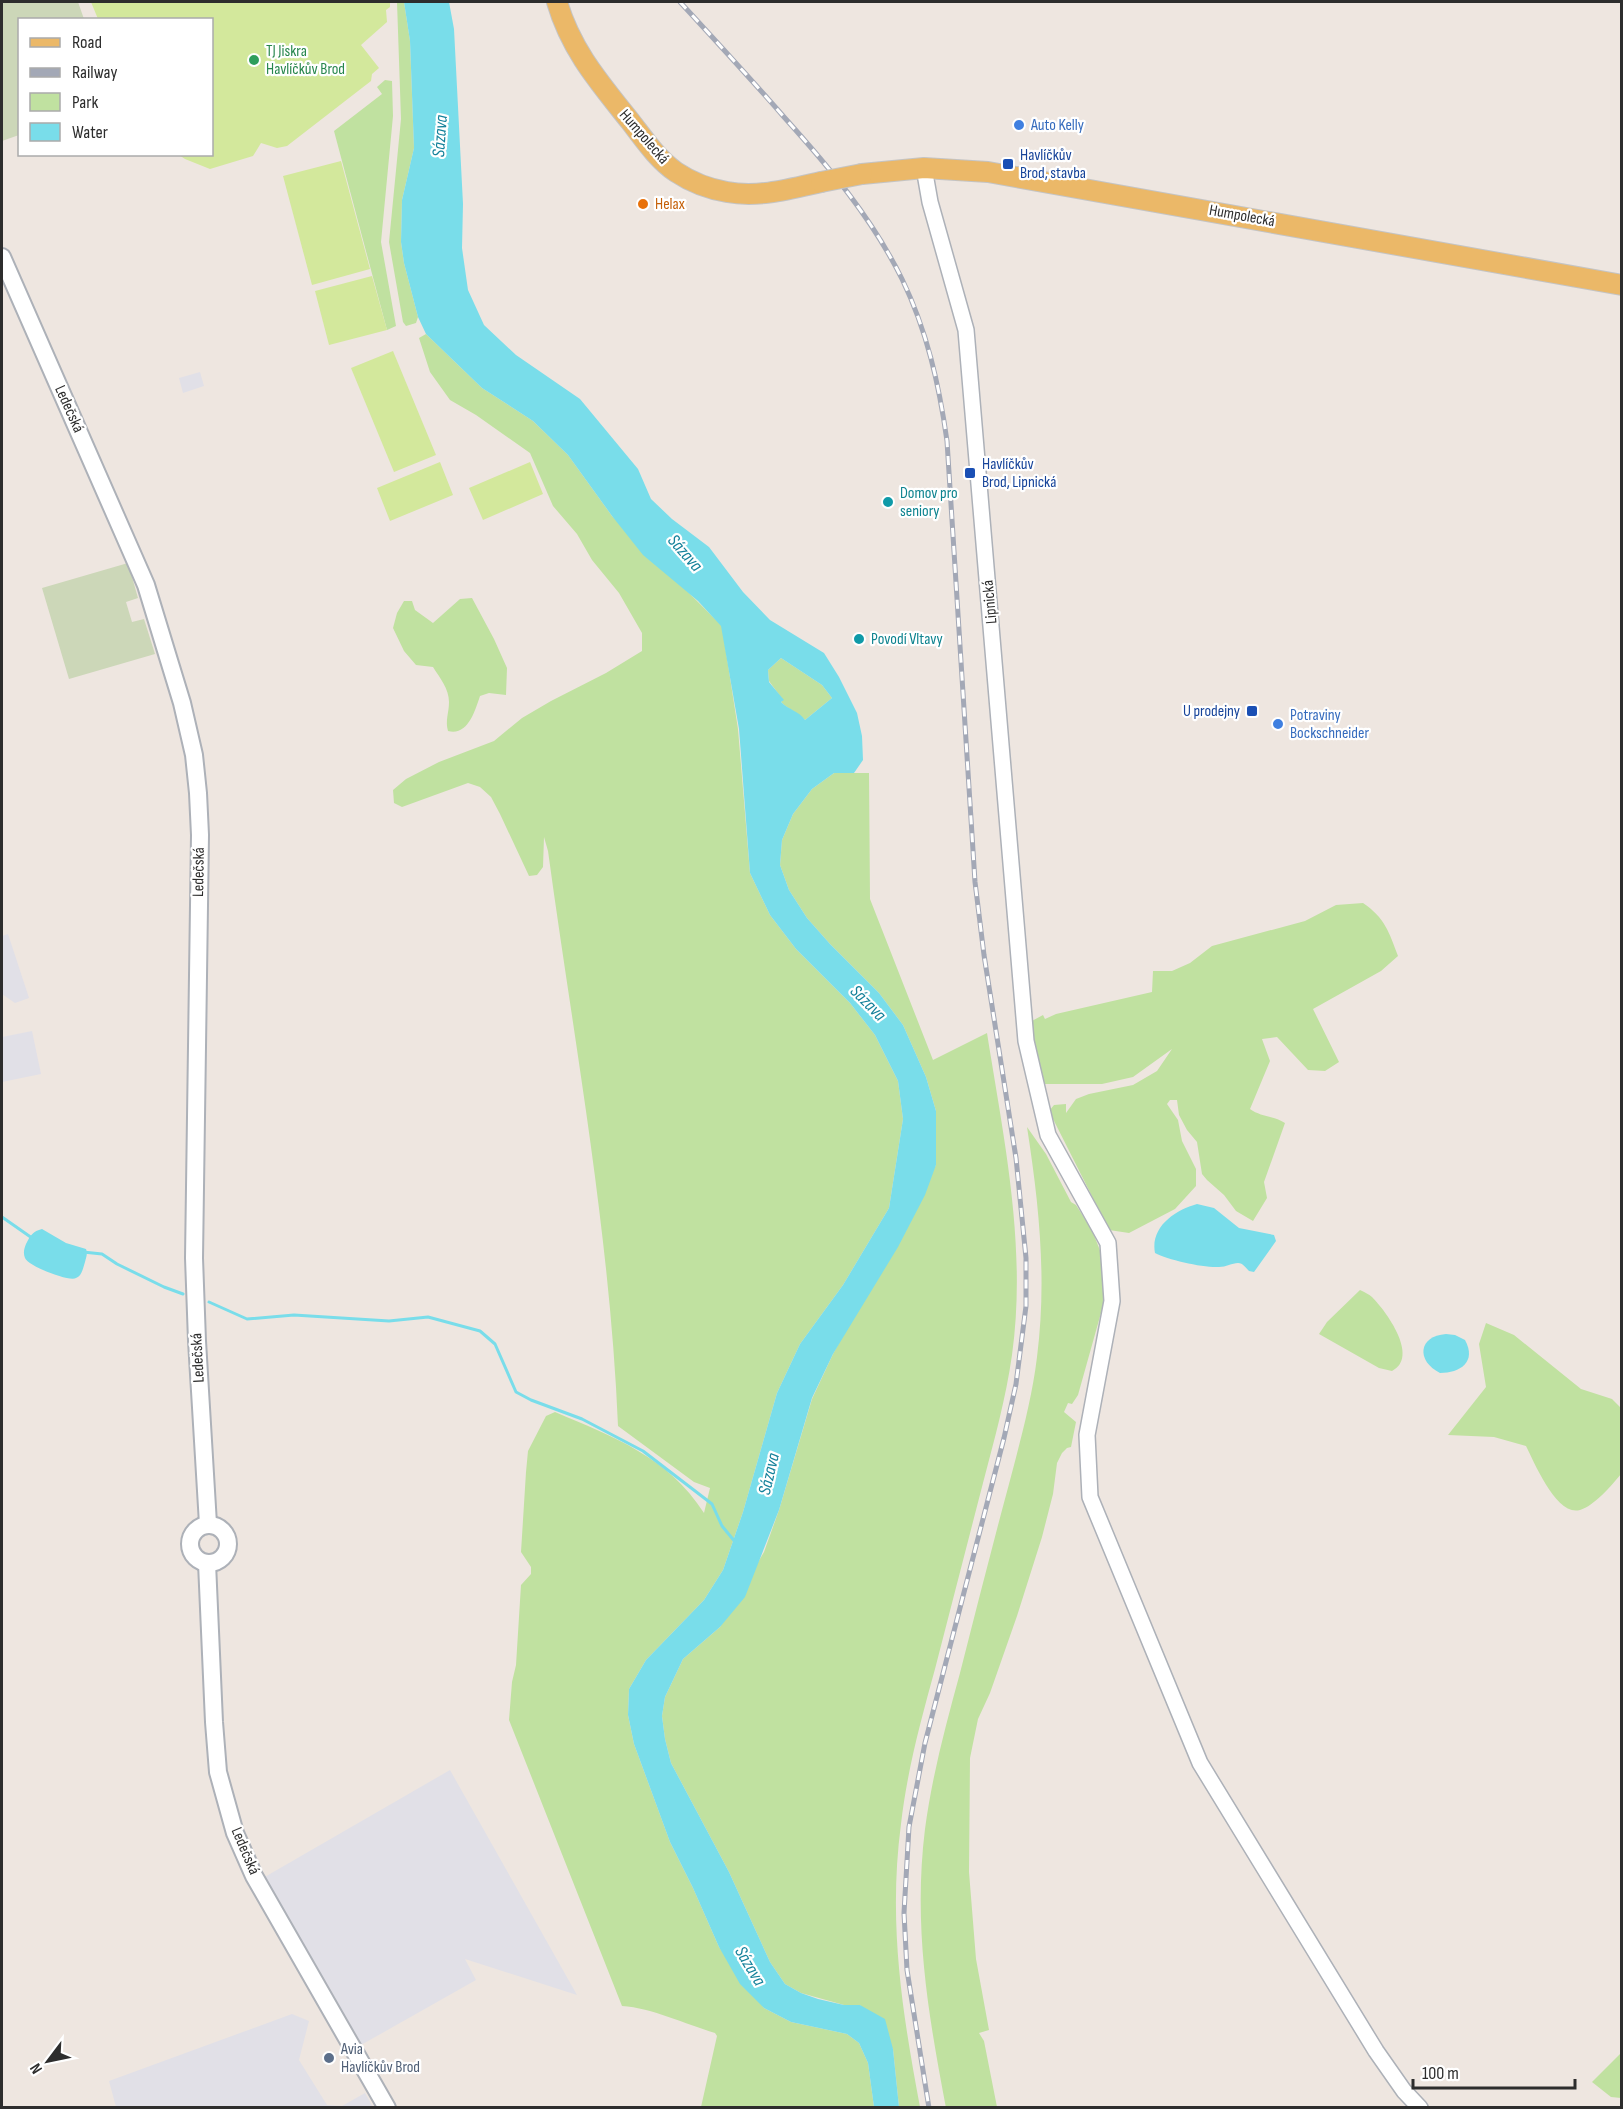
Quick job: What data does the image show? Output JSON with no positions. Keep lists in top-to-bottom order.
{
  "streets": {
    "main road": ["Humpolecká", "Ledečská"],
    "street": ["Lipnická"]
  },
  "crossings": [
    ["Humpolecká", "Lipnická"]
  ],
  "water": ["Sázava"],
  "places": {
    "other": [
      "TJ Jiskra Havlíčkův Brod",
      "Auto Kelly",
      "Helax",
      "Domov pro seniory",
      "Povodí Vltavy",
      "Potraviny Bockschneider",
      "Avia Havlíčkův Brod"
    ],
    "transit": ["Havlíčkův Brod, stavba", "Havlíčkův Brod, Lipnická", "U prodejny"]
  },
  "legend": [
    "Road",
    "Railway",
    "Park",
    "Water"
  ],
  "scale_bar": "100 m",
  "north": "bottom left"
}
